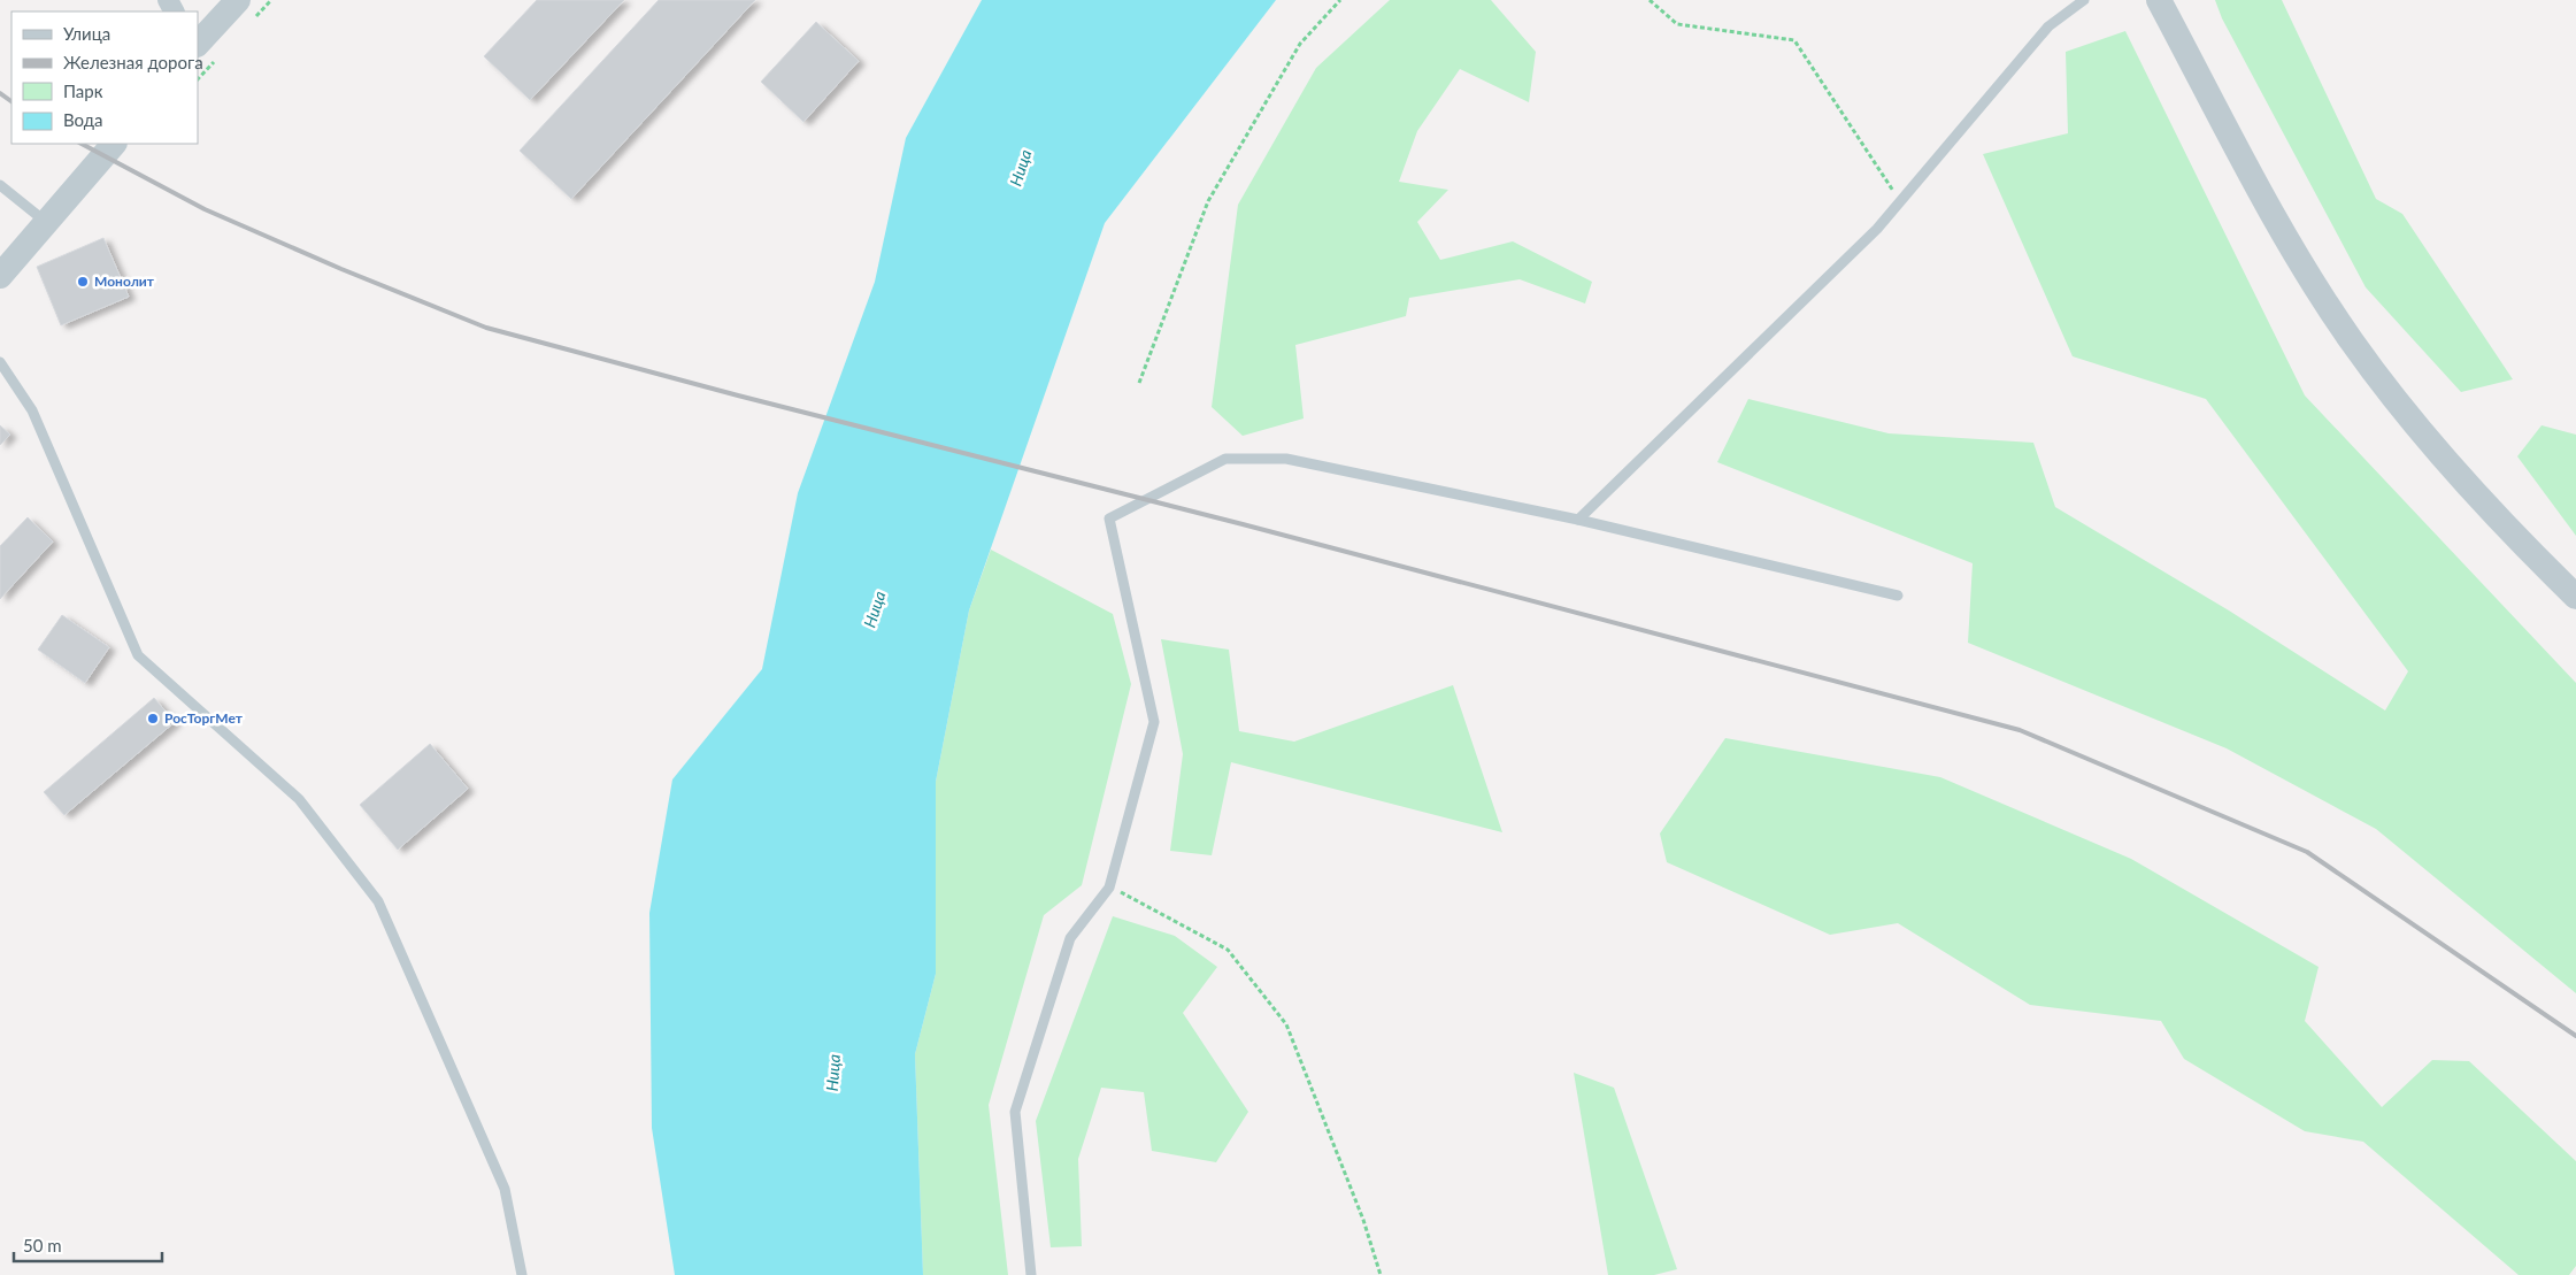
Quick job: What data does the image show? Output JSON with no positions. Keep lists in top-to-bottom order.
{
  "water": ["Ница"],
  "places": ["Монолит", "РосТоргМет"],
  "legend": [
    "Улица",
    "Железная дорога",
    "Парк",
    "Вода"
  ],
  "scale_bar": "50 m"
}
